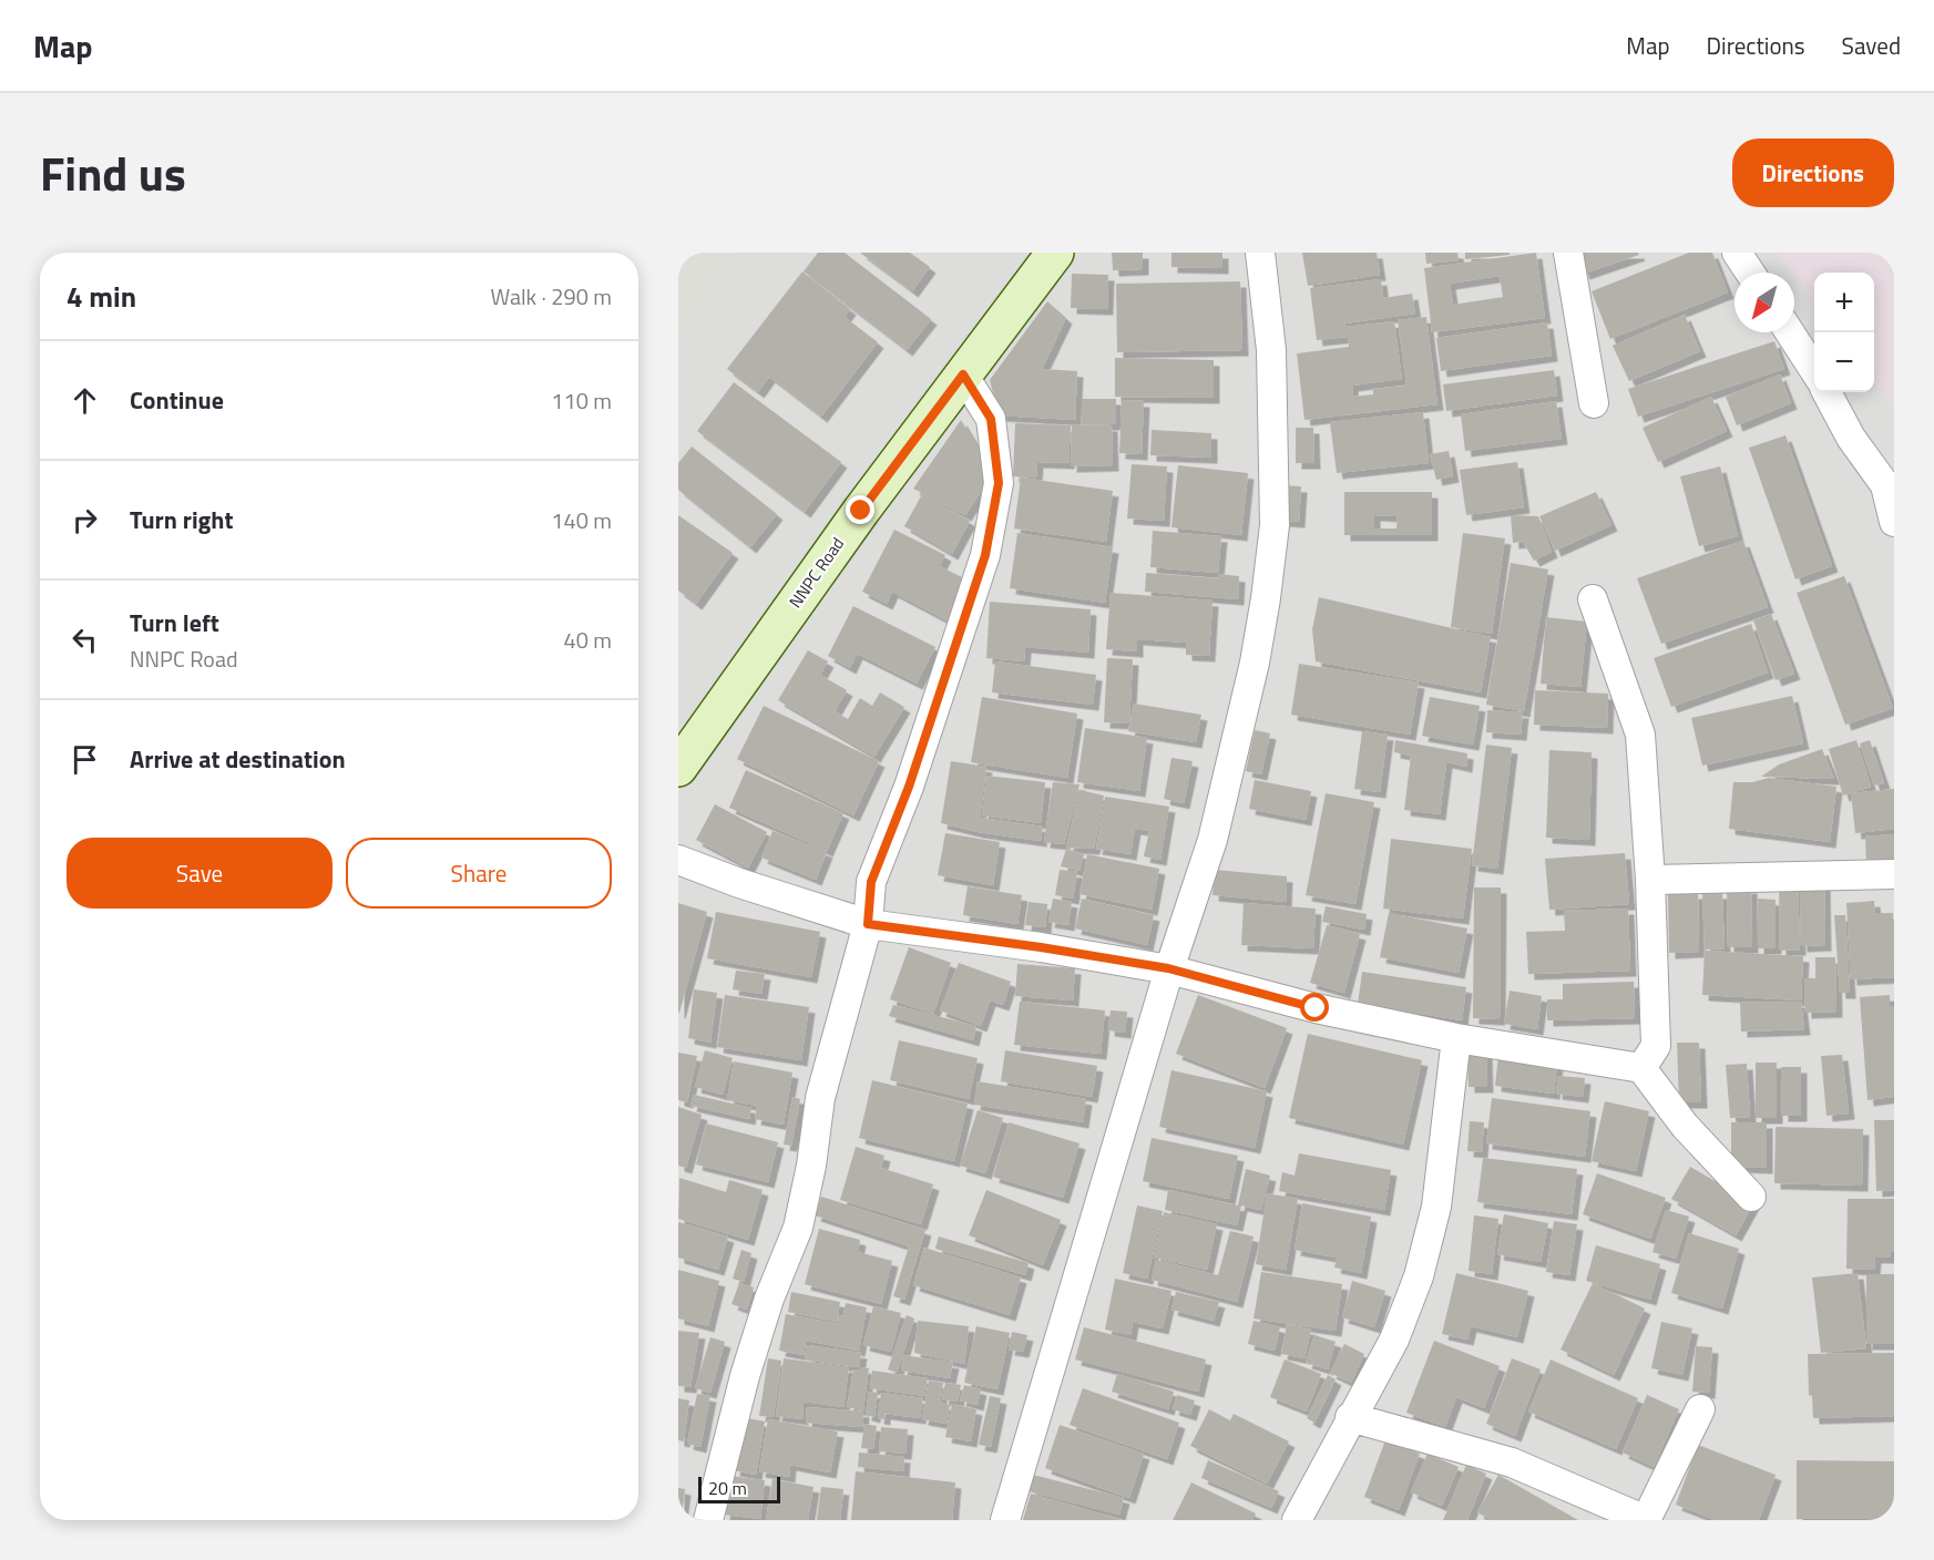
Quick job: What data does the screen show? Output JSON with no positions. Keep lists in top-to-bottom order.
{
  "streets": {
    "street": ["NNPC Road"]
  },
  "scale_bar": "20 m",
  "north": "bottom left",
  "page": {
    "header": "Map",
    "nav": ["Map", "Directions", "Saved"],
    "title": "Find us",
    "buttons": [
      "Directions",
      ["Save", "Share"]
    ],
    "heading": ["4 min", "Walk · 290 m"],
    "map_buttons": ["+", "−"],
    "list": [
      ["Continue", "110 m"],
      ["Turn right", "140 m"],
      ["Turn left", "NNPC Road", "40 m"],
      "Arrive at destination"
    ],
    "scale": "20 m"
  }
}
